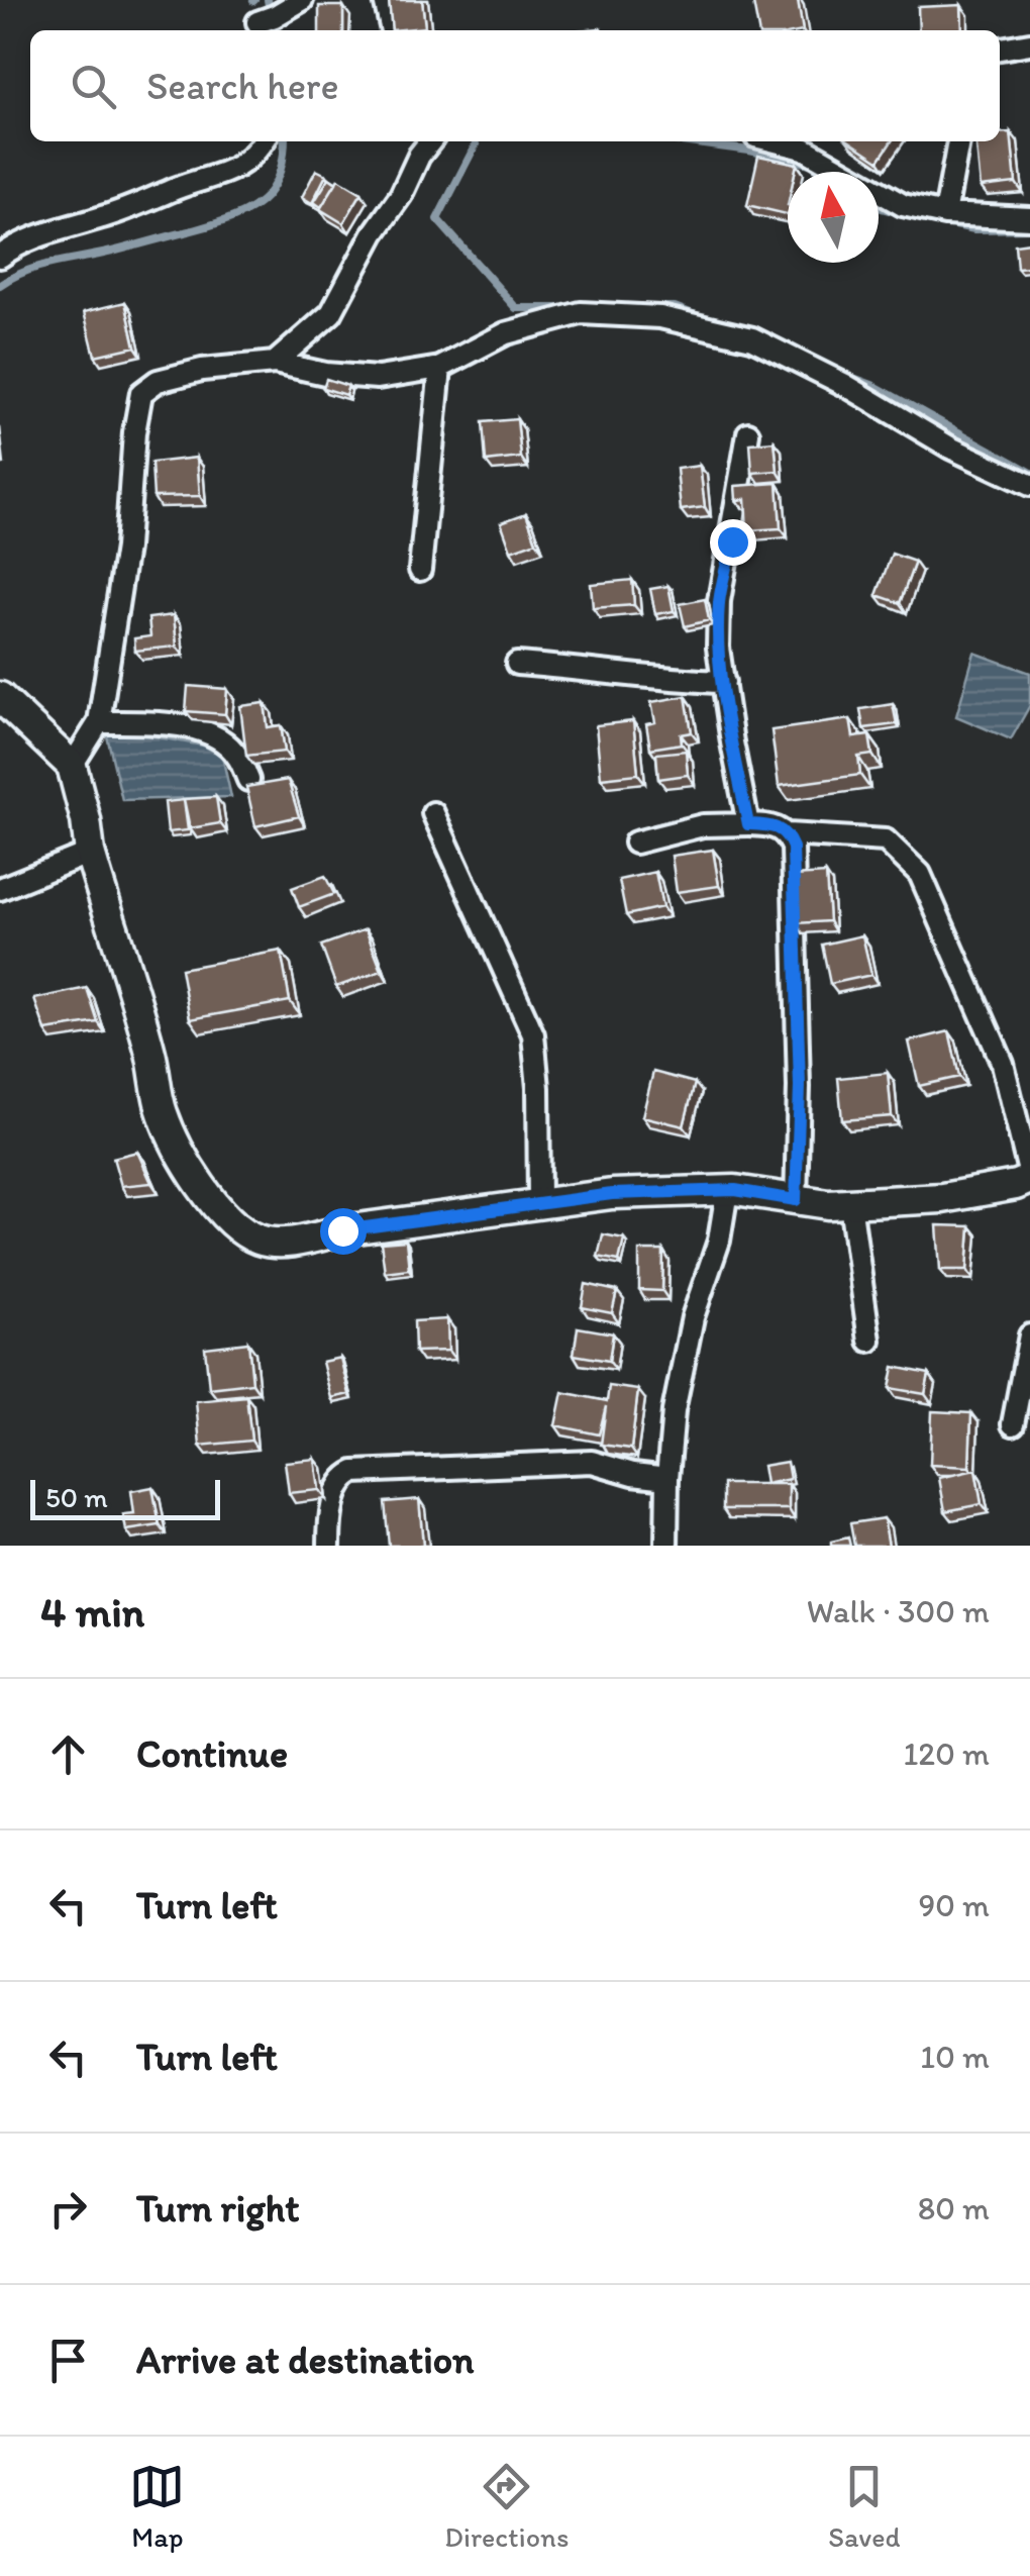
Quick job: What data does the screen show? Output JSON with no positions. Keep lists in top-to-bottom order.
{
  "scale_bar": "50 m",
  "north": "top",
  "page": {
    "search": "Search here",
    "scale": "50 m",
    "heading": ["4 min", "Walk · 300 m"],
    "list": [
      ["Continue", "120 m"],
      ["Turn left", "90 m"],
      ["Turn left", "10 m"],
      ["Turn right", "80 m"],
      "Arrive at destination"
    ],
    "nav": ["Map", "Directions", "Saved"]
  }
}
